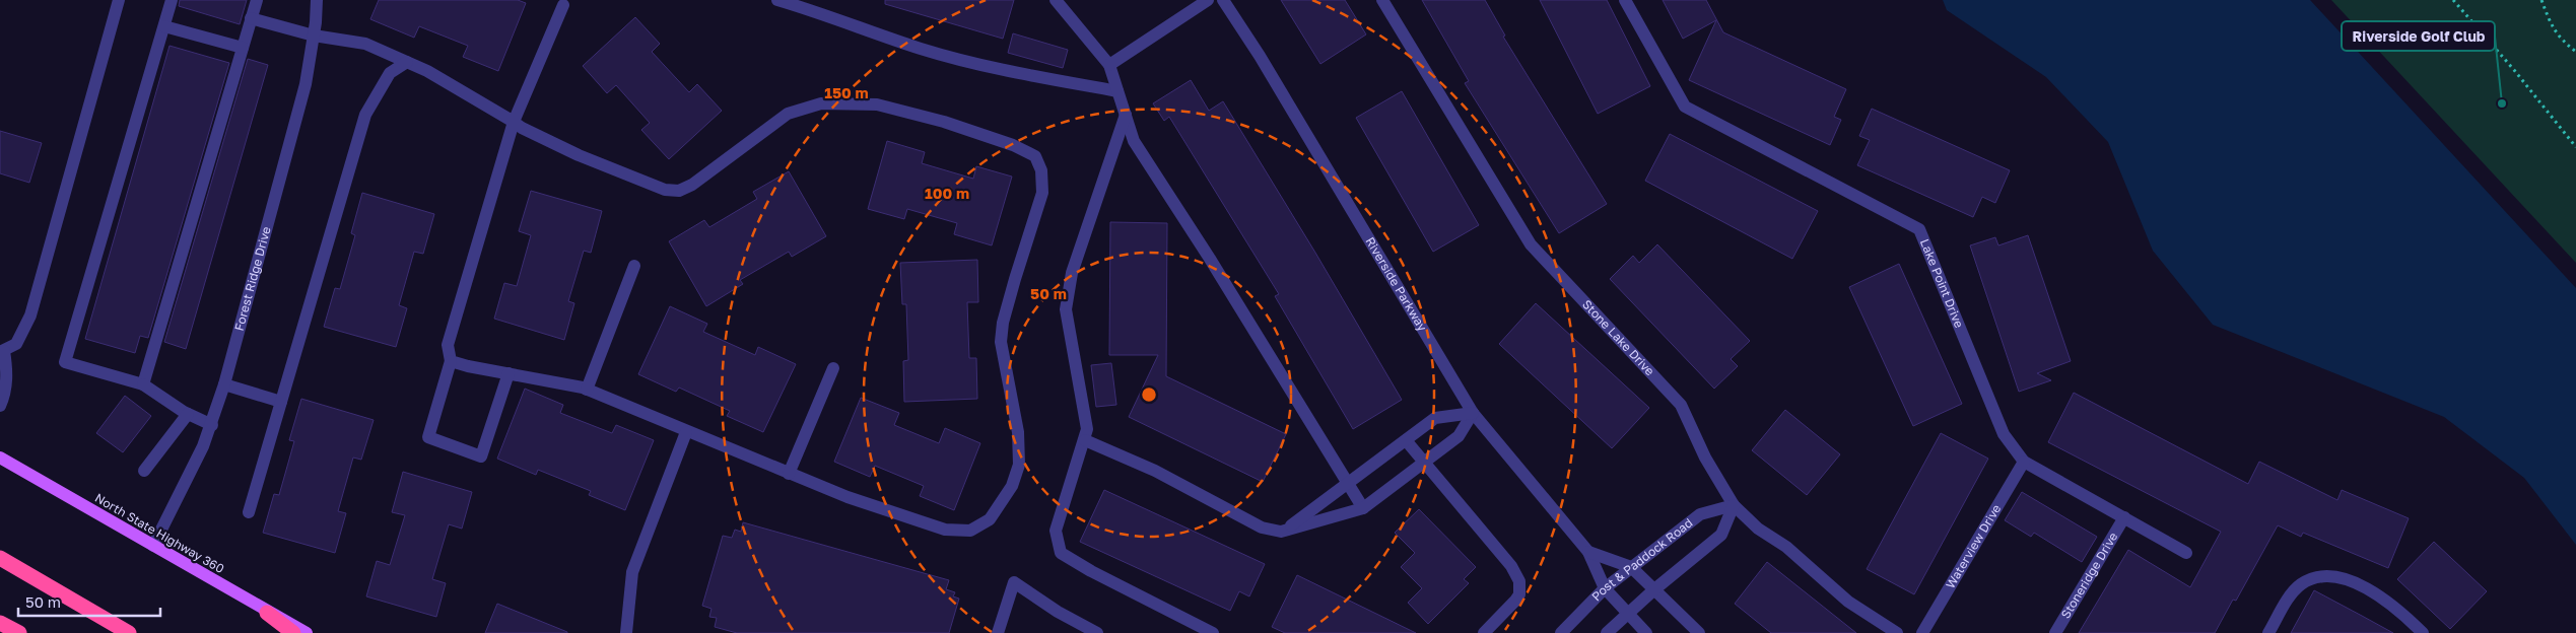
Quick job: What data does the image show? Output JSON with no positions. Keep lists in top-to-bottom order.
{
  "streets": {
    "main road": ["North State Highway 360"],
    "street": [
      "Forest Ridge Drive",
      "Riverside Parkway",
      "Lake Point Drive",
      "Stone Lake Drive",
      "Waterview Drive",
      "Post & Paddock Road",
      "Stoneridge Drive"
    ]
  },
  "crossings": [
    ["Forest Ridge Drive", "North State Highway 360"],
    ["Riverside Parkway", "Post & Paddock Road"],
    ["Lake Point Drive", "Waterview Drive"],
    ["Lake Point Drive", "Stoneridge Drive"],
    ["Stone Lake Drive", "Post & Paddock Road"]
  ],
  "places": ["Riverside Golf Club"],
  "scale_bar": "50 m",
  "rings": ["150 m", "100 m", "50 m"]
}
